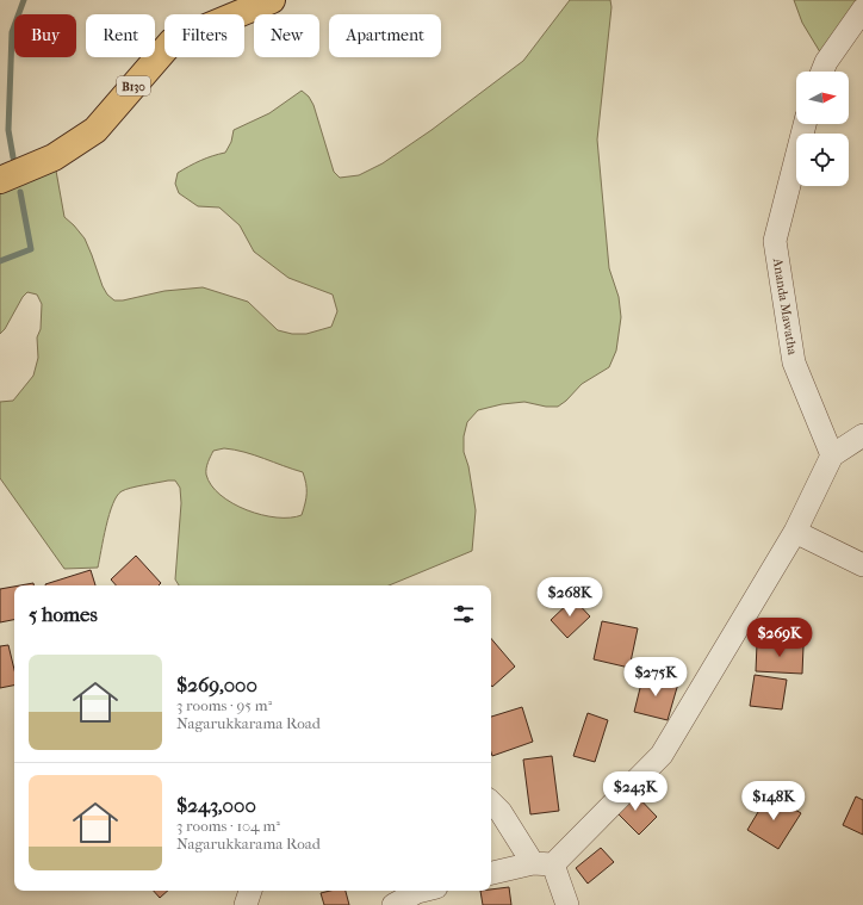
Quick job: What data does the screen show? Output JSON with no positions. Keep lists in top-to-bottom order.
{
  "streets": {
    "main road": ["B130"],
    "street": ["Ananda Mawatha"]
  },
  "north": "right",
  "page": {
    "chip": [
      "Buy",
      "Rent",
      "Filters",
      "New",
      "Apartment"
    ],
    "price": [
      "$268K",
      "$269K",
      "$275K",
      "$243K",
      "$148K"
    ],
    "heading": "5 homes",
    "list": [
      {
        "name": "$269,000",
        "note": "3 rooms · 95 m² · Nagarukkarama Road"
      },
      {
        "name": "$243,000",
        "note": "3 rooms · 104 m² · Nagarukkarama Road"
      }
    ]
  }
}
